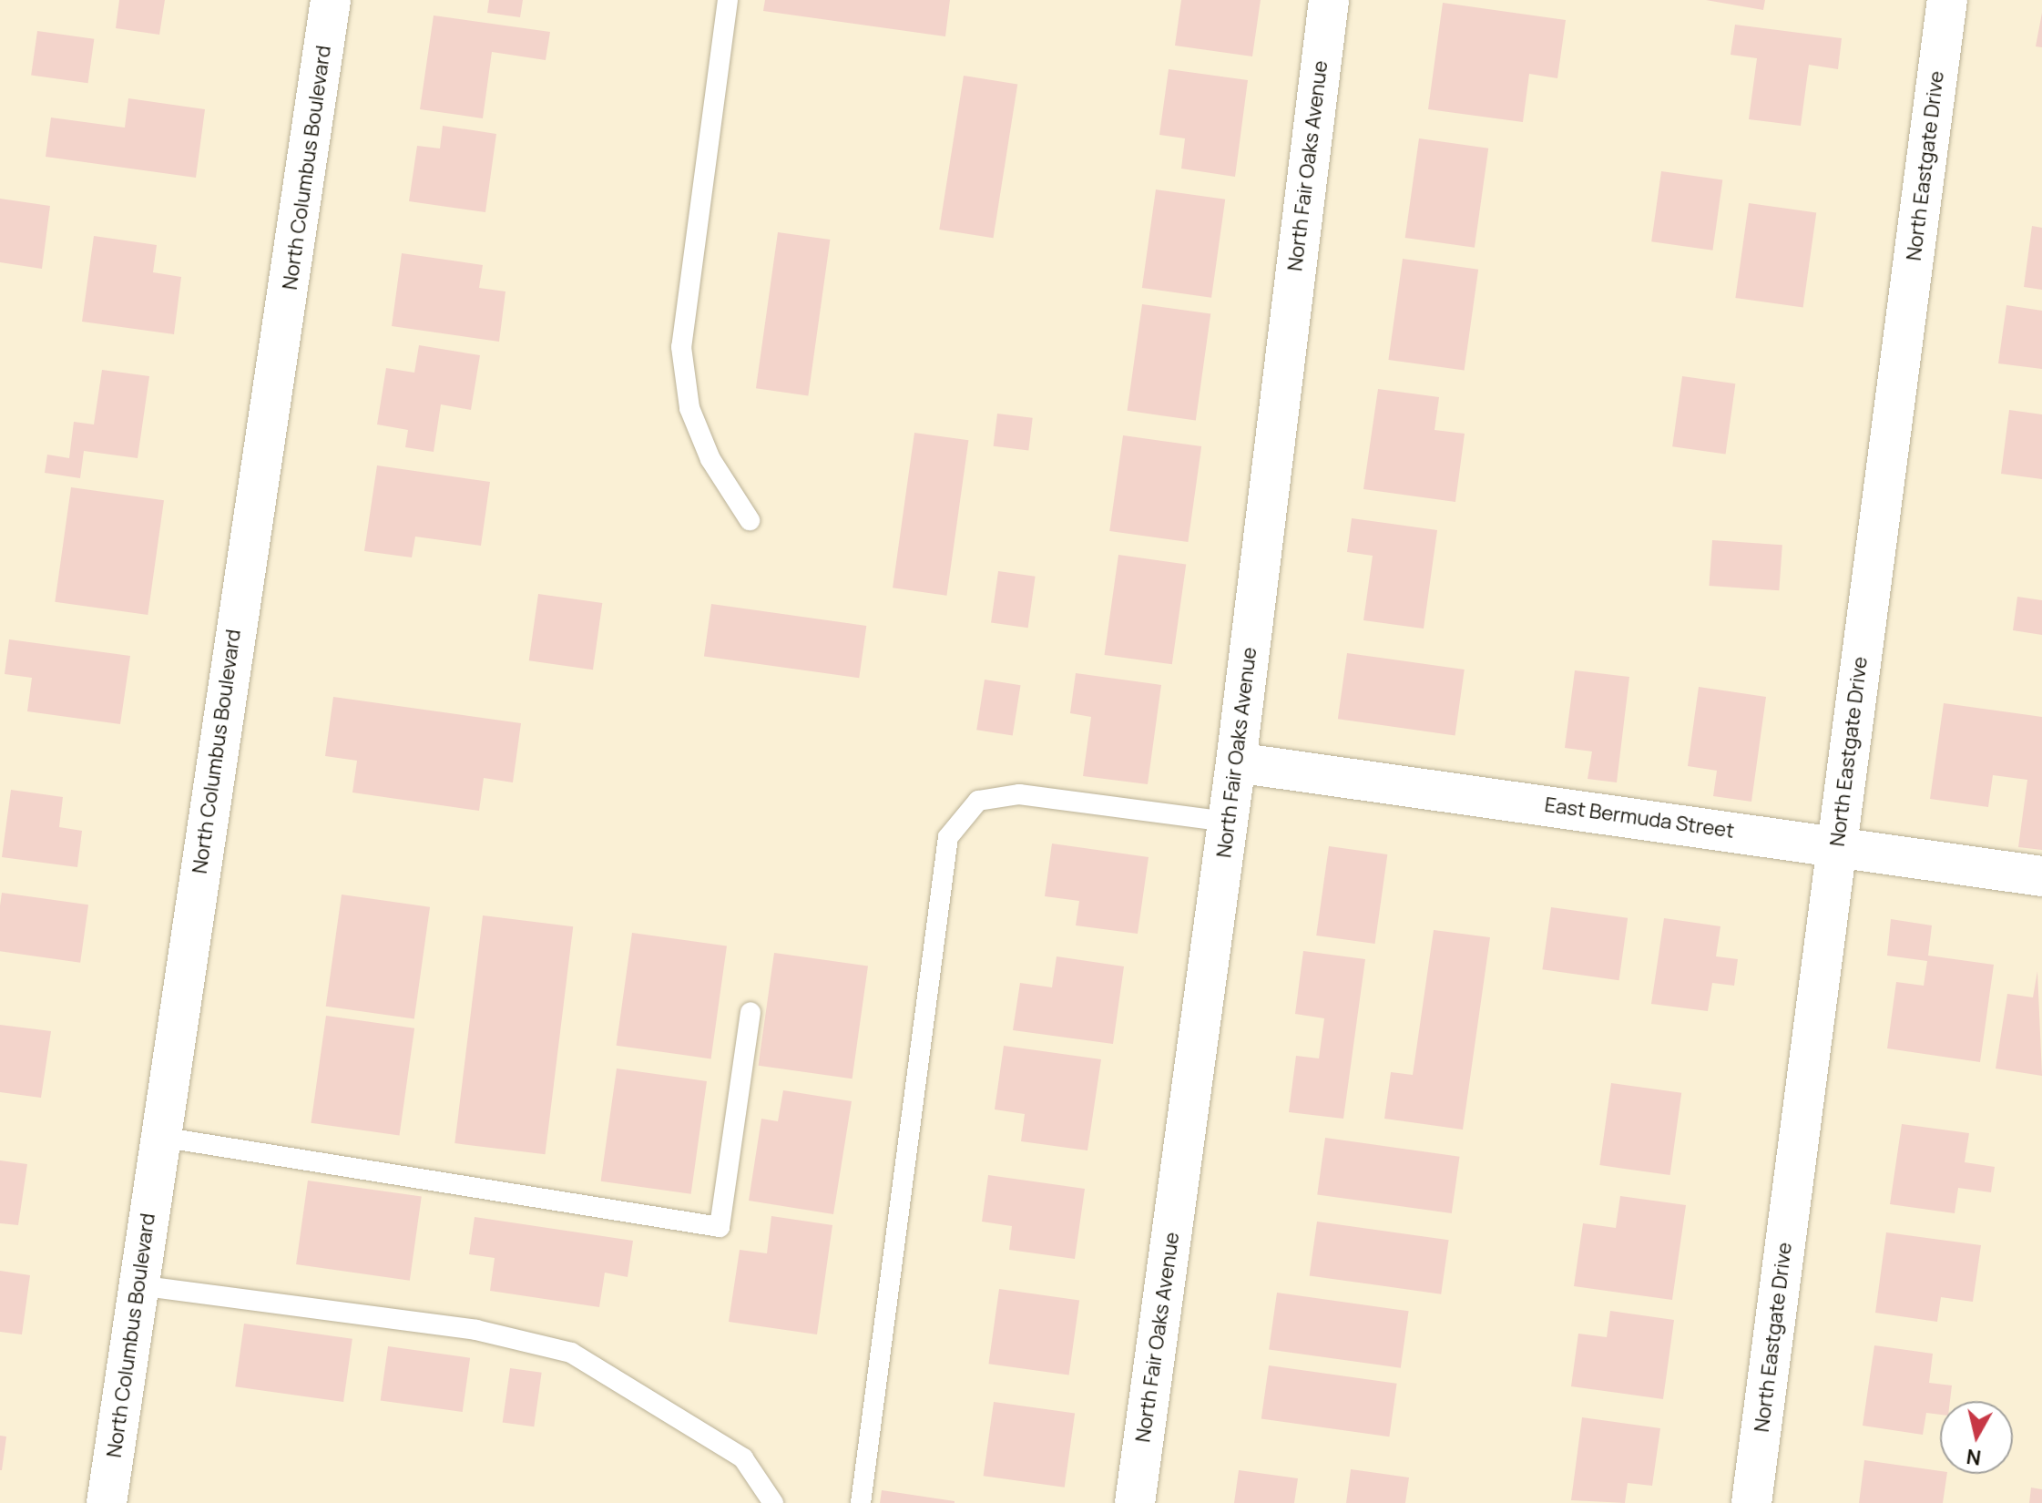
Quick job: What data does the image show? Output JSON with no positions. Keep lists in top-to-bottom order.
{
  "streets": {
    "street": [
      "North Fair Oaks Avenue",
      "North Eastgate Drive",
      "North Columbus Boulevard",
      "East Bermuda Street"
    ]
  },
  "crossings": [
    ["North Fair Oaks Avenue", "East Bermuda Street"],
    ["North Eastgate Drive", "East Bermuda Street"]
  ],
  "north": "bottom"
}
